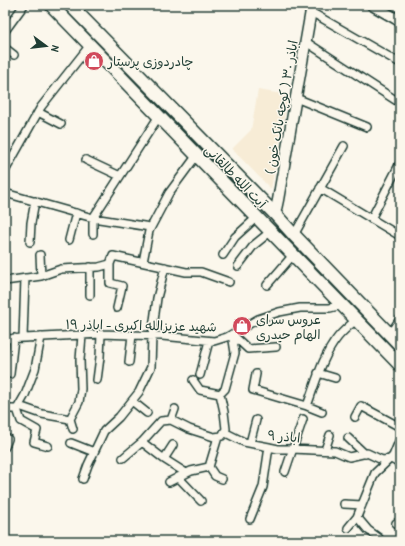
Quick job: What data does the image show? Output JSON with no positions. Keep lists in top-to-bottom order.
{
  "streets": {
    "main road": ["اباذر ۳۰ ( کوچه بانک خون )", "آیت الله طالقانی"],
    "street": ["شهید عزیزالله اکبری - اباذر ۱۹", "اباذر ۹"]
  },
  "crossings": [
    ["اباذر ۳۰ ( کوچه بانک خون )", "آیت الله طالقانی"],
    ["آیت الله طالقانی", "شهید عزیزالله اکبری - اباذر ۱۹"]
  ],
  "places": {
    "shop": ["چادردوزی پرستار", "عروس سرای الهام حیدری"]
  },
  "north": "right"
}
